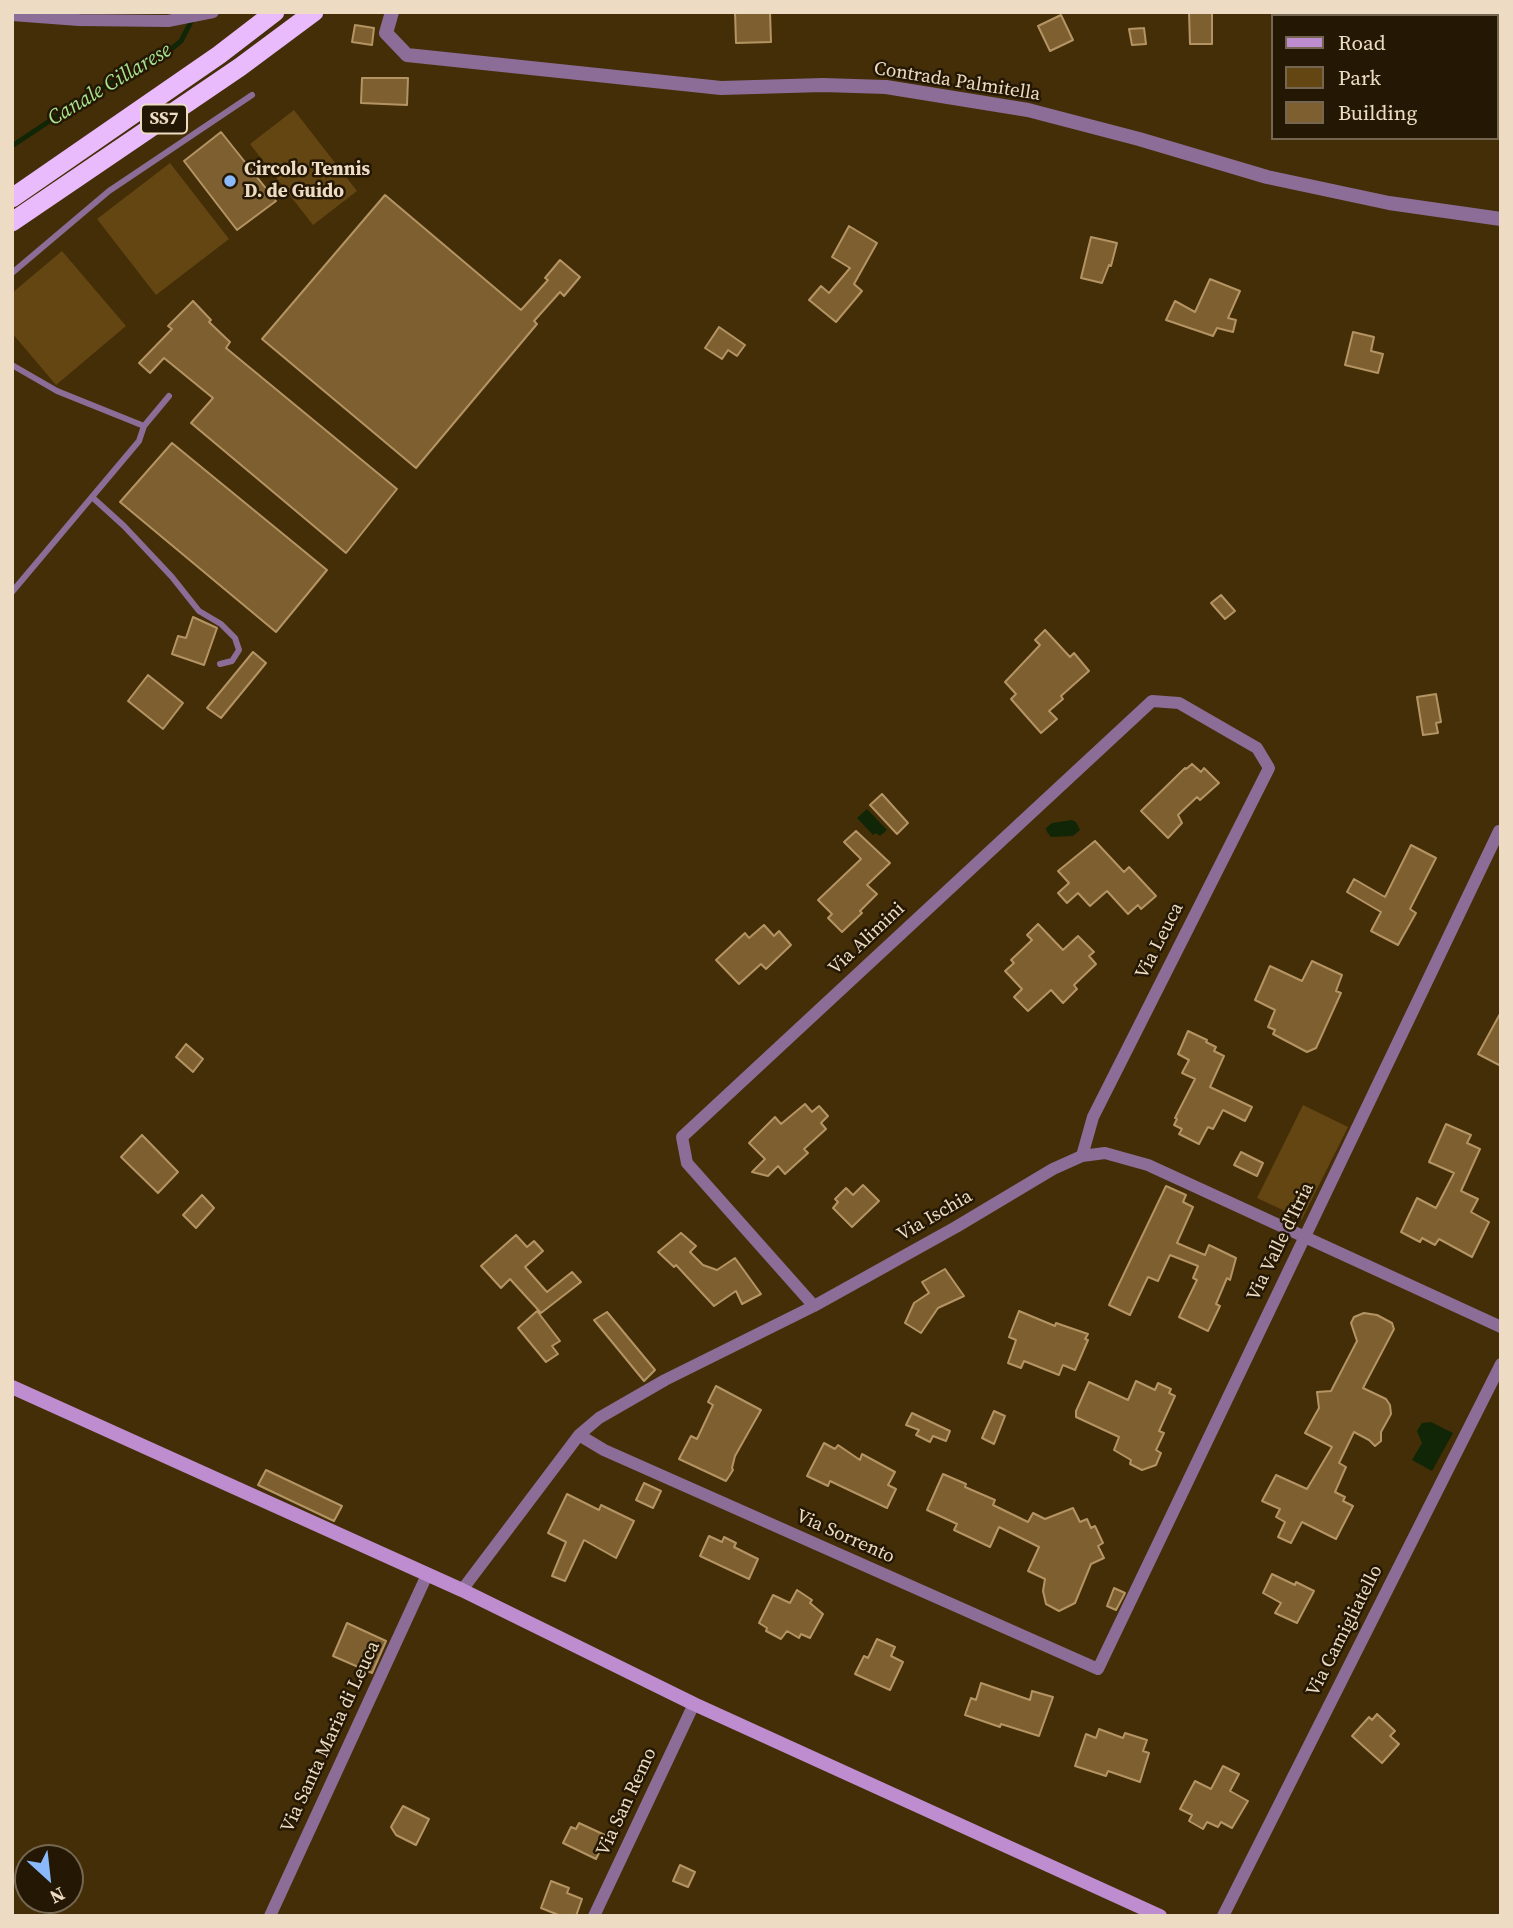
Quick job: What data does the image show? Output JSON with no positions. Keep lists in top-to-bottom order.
{
  "streets": {
    "highway": ["SS7"],
    "street": [
      "Contrada Palmitella",
      "Via Alimini",
      "Via Leuca",
      "Via Ischia",
      "Via Valle d'Itria",
      "Via Sorrento",
      "Via Camigliatello",
      "Via Santa Maria di Leuca",
      "Via San Remo"
    ]
  },
  "crossings": [
    ["Via Alimini", "Via Leuca"],
    ["Via Alimini", "Via Ischia"],
    ["Via Leuca", "Via Ischia"],
    ["Via Ischia", "Via Valle d'Itria"],
    ["Via Ischia", "Via Sorrento"],
    ["Via Valle d'Itria", "Via Sorrento"]
  ],
  "water": ["Canale Cillarese"],
  "places": ["Circolo Tennis D. de Guido"],
  "legend": ["Road", "Park", "Building"],
  "north": "bottom right"
}
